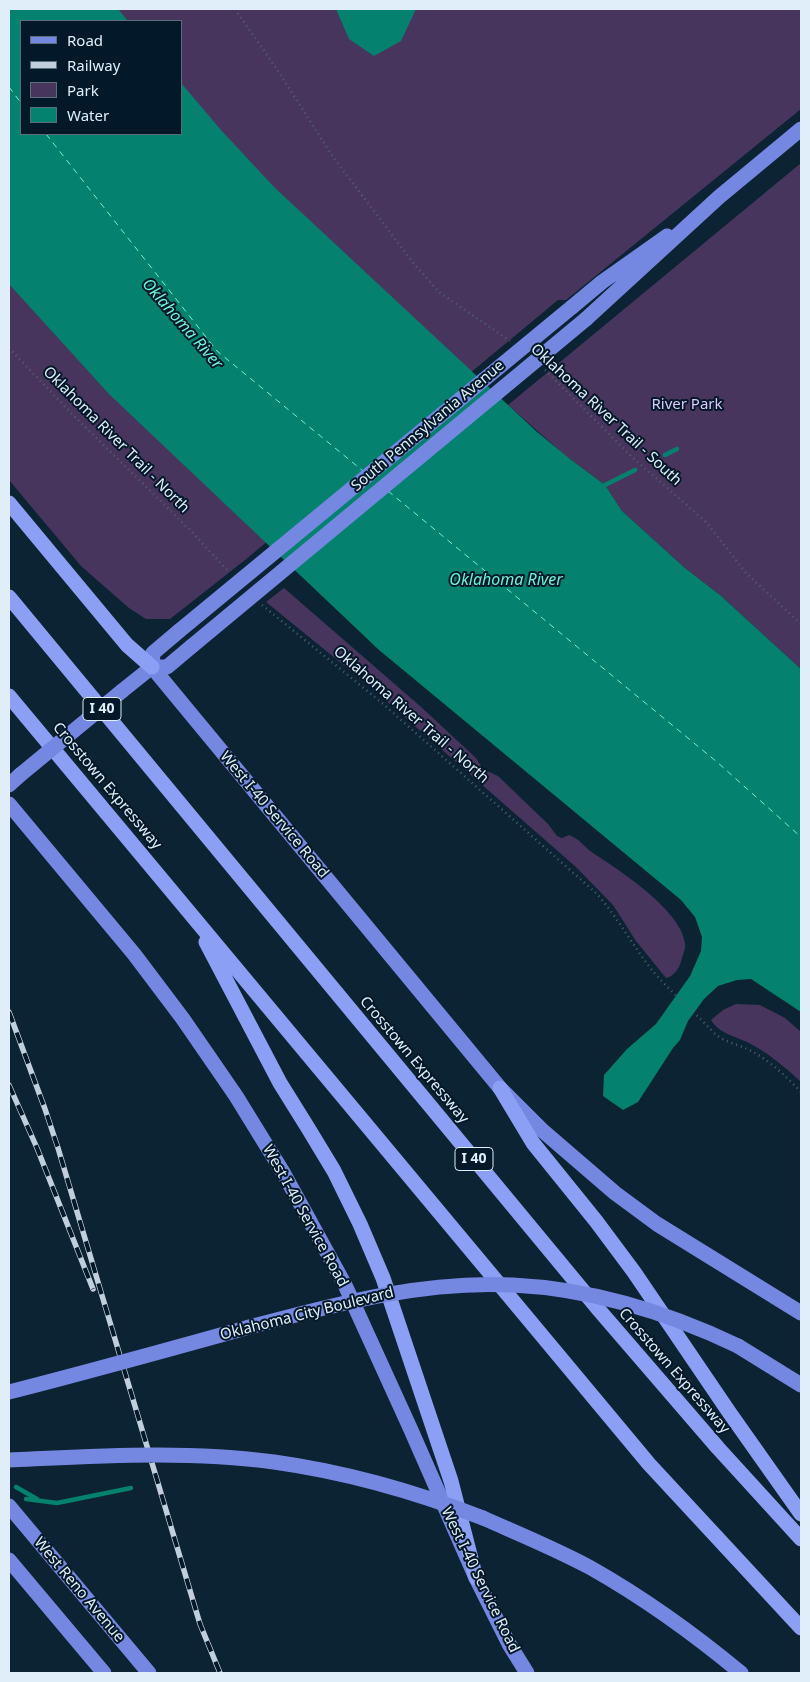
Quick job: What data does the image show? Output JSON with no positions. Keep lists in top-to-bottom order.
{
  "streets": {
    "highway": ["I 40", "Crosstown Expressway"],
    "main road": [
      "South Pennsylvania Avenue",
      "West I-40 Service Road",
      "Oklahoma City Boulevard",
      "West Reno Avenue"
    ],
    "path": ["Oklahoma River Trail - South", "Oklahoma River Trail - North"]
  },
  "crossings": [
    ["South Pennsylvania Avenue", "West I-40 Service Road"]
  ],
  "water": ["Oklahoma River"],
  "parks": ["River Park"],
  "legend": [
    "Road",
    "Railway",
    "Park",
    "Water"
  ]
}
